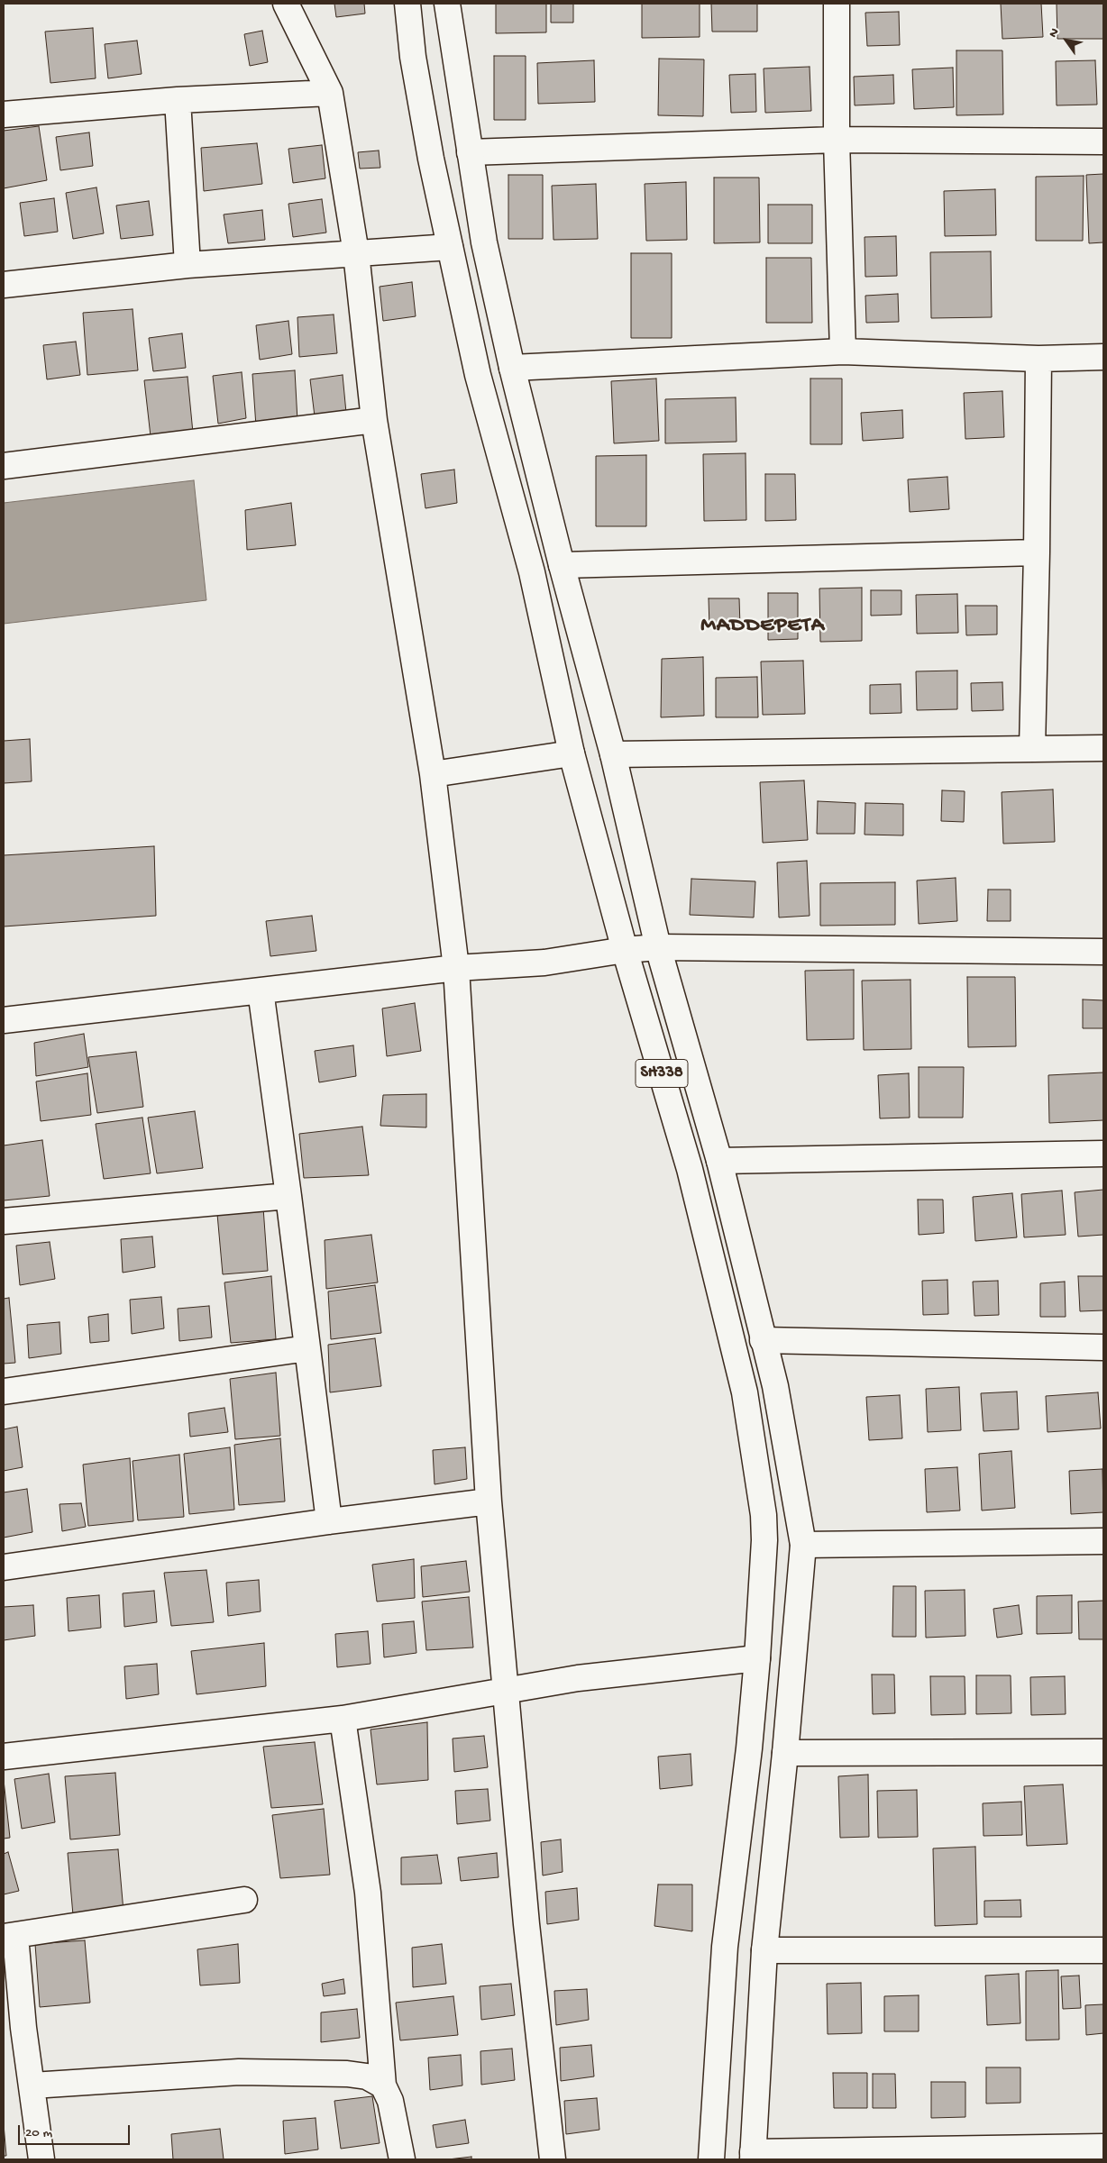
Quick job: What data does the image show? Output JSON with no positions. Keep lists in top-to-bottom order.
{
  "streets": {
    "street": ["SH338"]
  },
  "districts": ["MADDEPETA"],
  "scale_bar": "20 m",
  "north": "top left"
}
